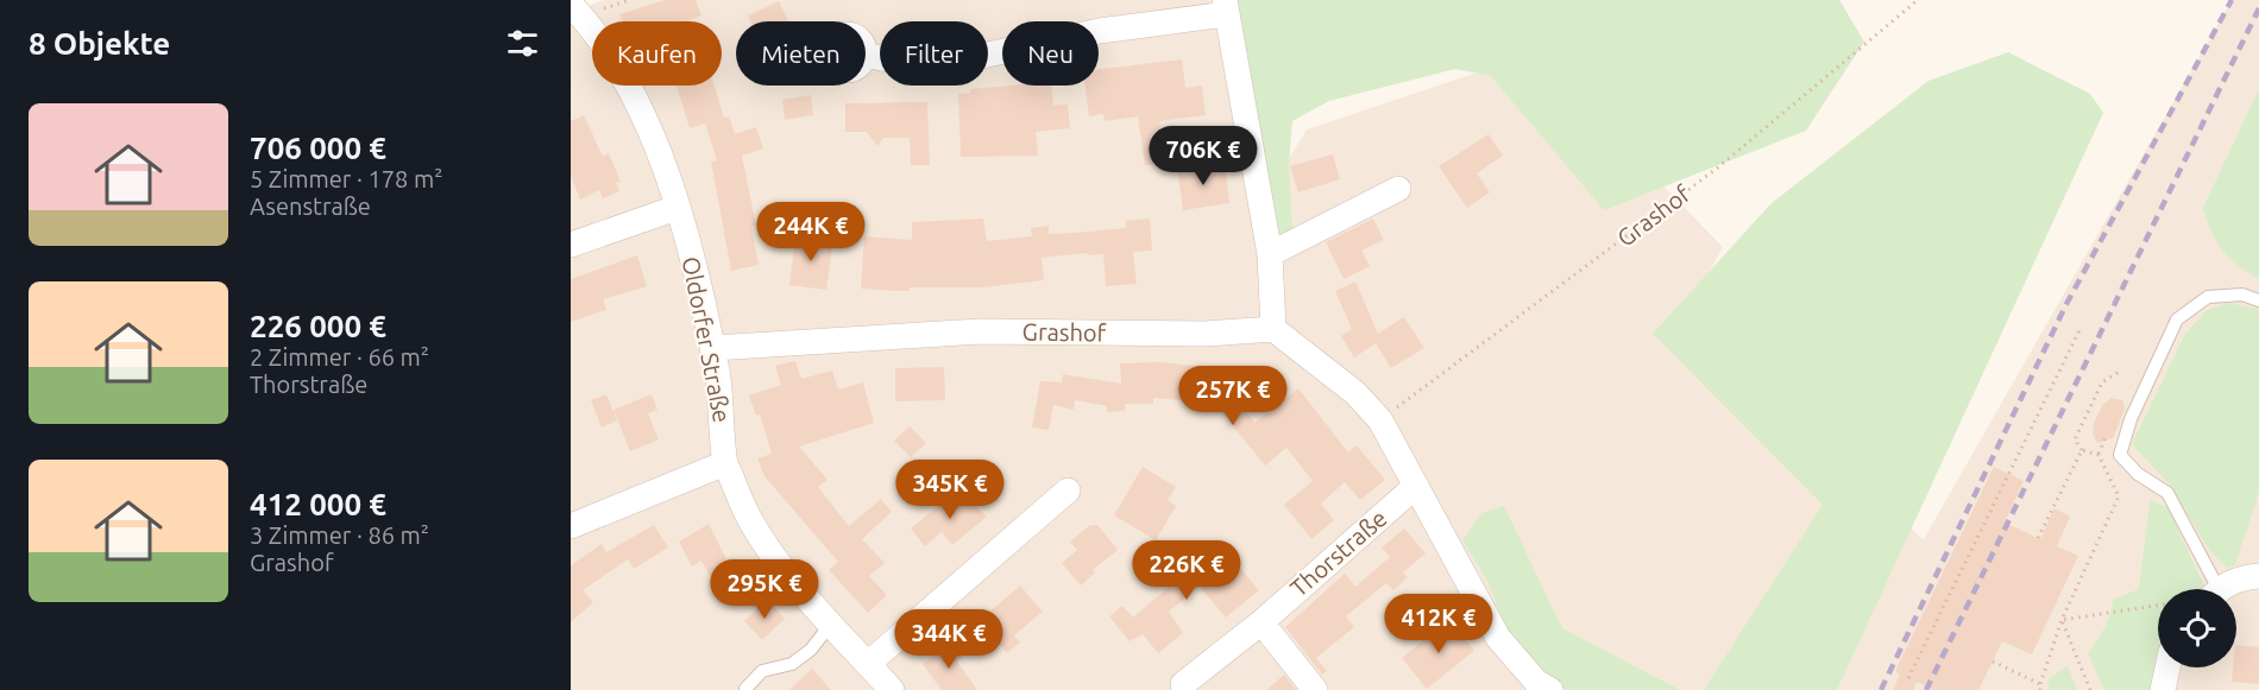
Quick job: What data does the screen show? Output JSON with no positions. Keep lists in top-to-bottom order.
{
  "streets": {
    "street": ["Grashof", "Oldorfer Straße", "Thorstraße"]
  },
  "crossings": [
    ["Grashof", "Oldorfer Straße"]
  ],
  "page": {
    "heading": "8 Objekte",
    "chip": [
      "Kaufen",
      "Mieten",
      "Filter",
      "Neu"
    ],
    "list": [
      {
        "name": "706 000 €",
        "note": "5 Zimmer · 178 m² · Asenstraße"
      },
      {
        "name": "226 000 €",
        "note": "2 Zimmer · 66 m² · Thorstraße"
      },
      {
        "name": "412 000 €",
        "note": "3 Zimmer · 86 m² · Grashof"
      }
    ],
    "price": [
      "706K €",
      "244K €",
      "257K €",
      "345K €",
      "226K €",
      "295K €",
      "412K €",
      "344K €"
    ]
  }
}
